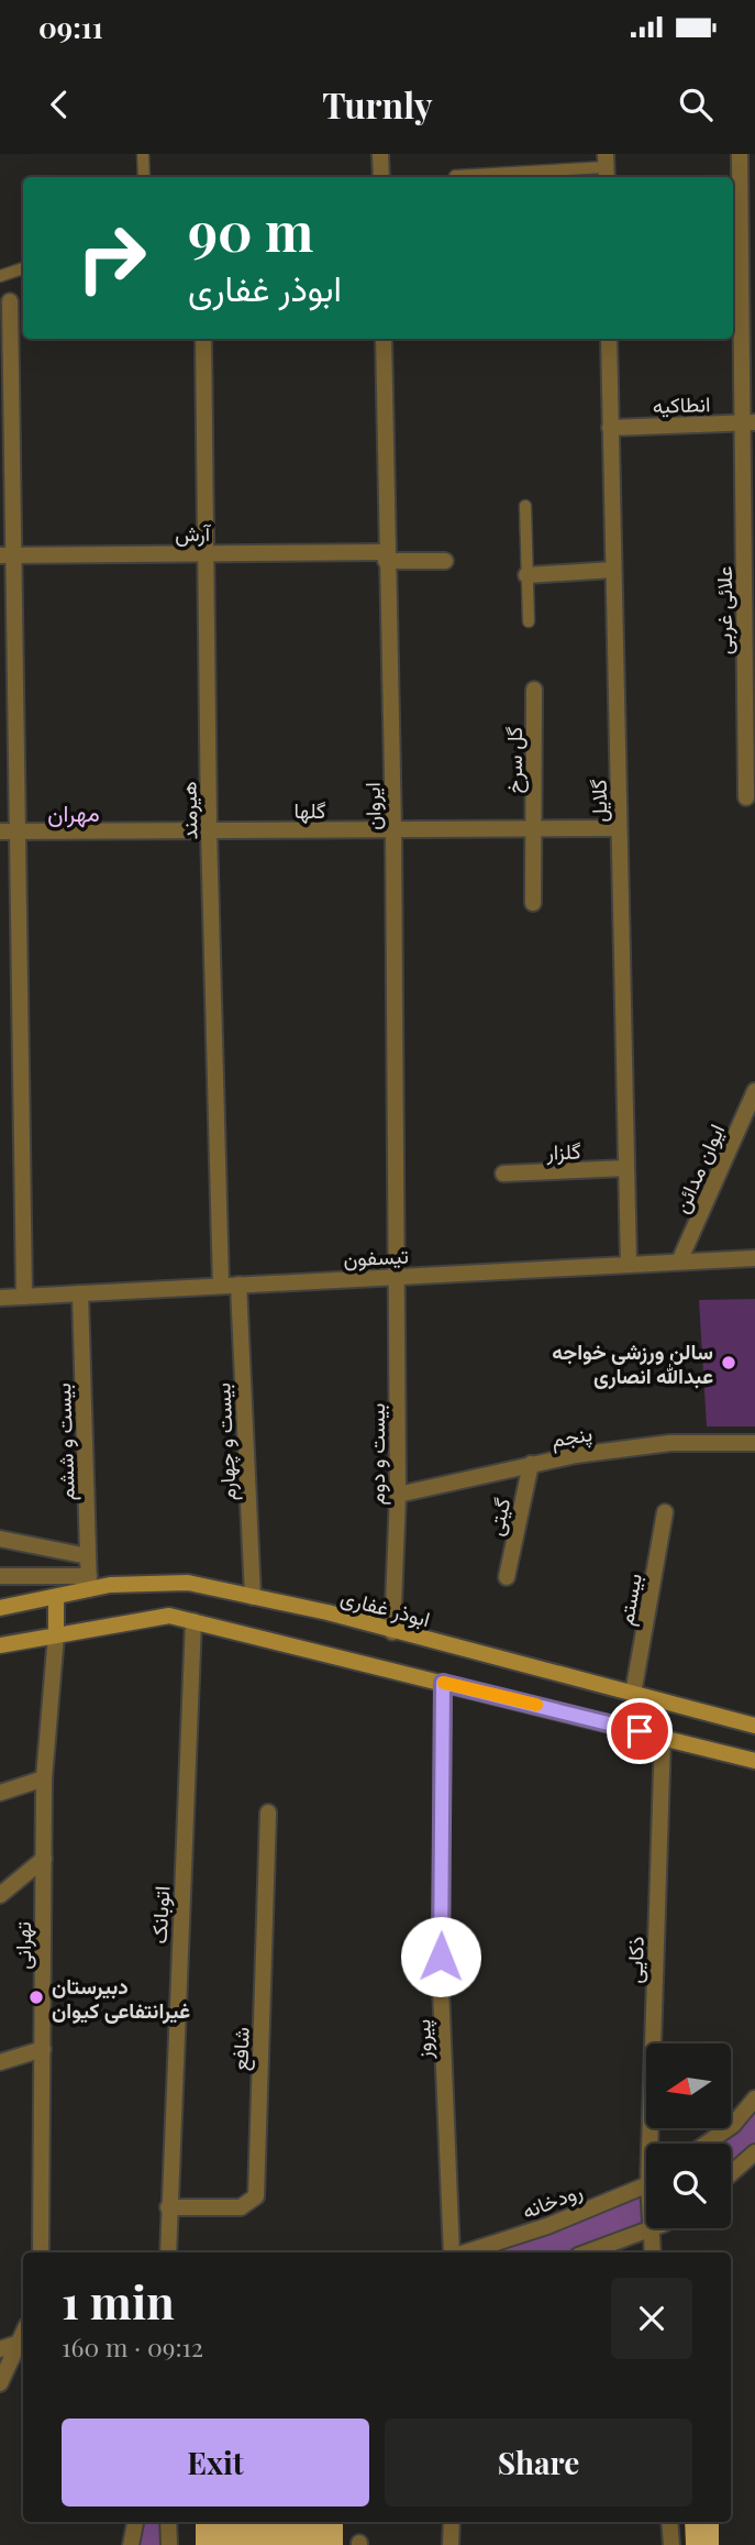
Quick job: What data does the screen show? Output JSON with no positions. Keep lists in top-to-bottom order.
{
  "streets": {
    "main road": ["ابوذر غفاری"],
    "street": [
      "انطاکیه",
      "آرش",
      "علائی غربی",
      "گل سرخ",
      "گلایل",
      "ایروان",
      "گلها",
      "هیرمند",
      "گلزار",
      "ایوان مدائن",
      "تیسفون",
      "پنجم",
      "بیست و ششم",
      "بیست و چهارم",
      "بیست و دوم",
      "گیتی",
      "بیستم",
      "اتوبانک",
      "تهرانی",
      "ذکایی",
      "پیروز",
      "شافع",
      "رودخانه"
    ]
  },
  "crossings": [
    ["انطاکیه", "علائی غربی"],
    ["انطاکیه", "گلایل"],
    ["آرش", "ایروان"],
    ["آرش", "هیرمند"],
    ["گل سرخ", "گلها"],
    ["گلایل", "گلها"],
    ["گلایل", "گلزار"],
    ["گلایل", "تیسفون"],
    ["ایروان", "گلها"],
    ["ایروان", "تیسفون"],
    ["ایروان", "بیست و دوم"],
    ["گلها", "هیرمند"],
    ["هیرمند", "تیسفون"],
    ["ایوان مدائن", "تیسفون"],
    ["تیسفون", "بیست و ششم"],
    ["تیسفون", "بیست و چهارم"],
    ["تیسفون", "بیست و دوم"],
    ["پنجم", "بیست و دوم"],
    ["پنجم", "گیتی"],
    ["بیست و ششم", "ابوذر غفاری"],
    ["بیست و چهارم", "ابوذر غفاری"],
    ["بیست و دوم", "ابوذر غفاری"],
    ["بیستم", "ابوذر غفاری"],
    ["اتوبانک", "شافع"]
  ],
  "districts": ["مهران"],
  "places": ["سالن ورزشی خواجه عبدالله انصاری", "دبیرستان غیرانتفاعی کیوان"],
  "north": "left",
  "page": {
    "status": "09:11",
    "header": "Turnly",
    "turn": ["90 m", "ابوذر غفاری"],
    "heading": ["1 min", "160 m · 09:12"],
    "buttons": ["Exit", "Share"]
  }
}
